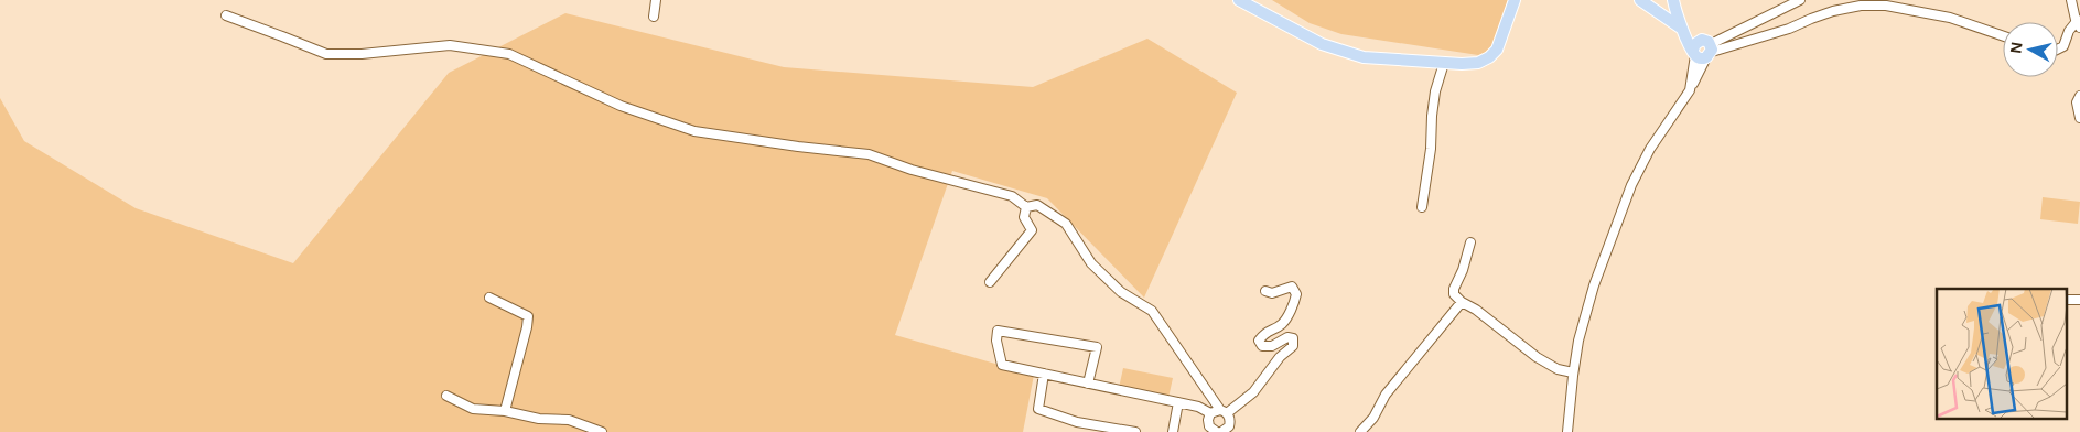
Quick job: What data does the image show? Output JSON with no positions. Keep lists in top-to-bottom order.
{
  "north": "left"
}
